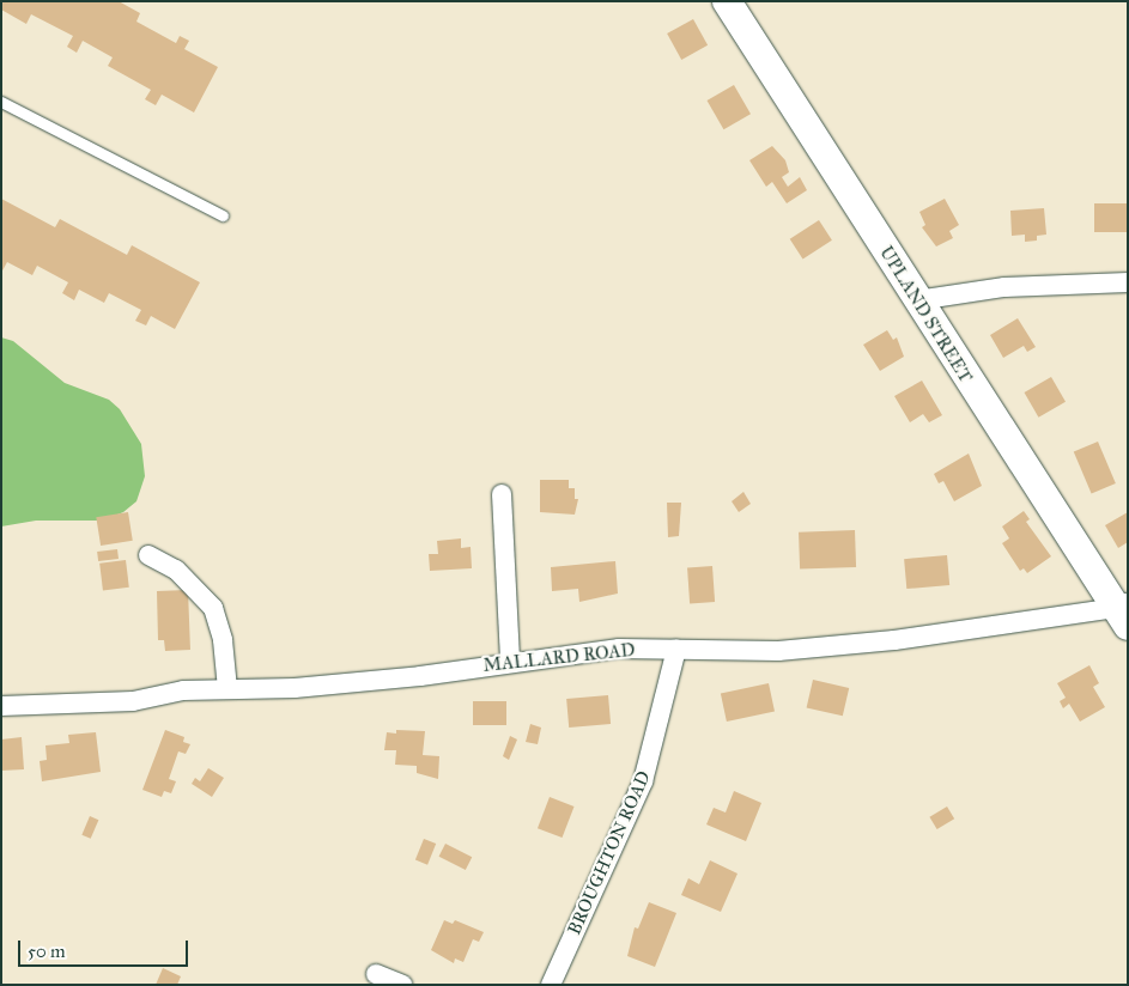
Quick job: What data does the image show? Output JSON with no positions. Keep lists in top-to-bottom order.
{
  "streets": {
    "street": ["UPLAND STREET", "MALLARD ROAD", "BROUGHTON ROAD"]
  },
  "crossings": [
    ["UPLAND STREET", "MALLARD ROAD"],
    ["MALLARD ROAD", "BROUGHTON ROAD"]
  ],
  "scale_bar": "50 m"
}
